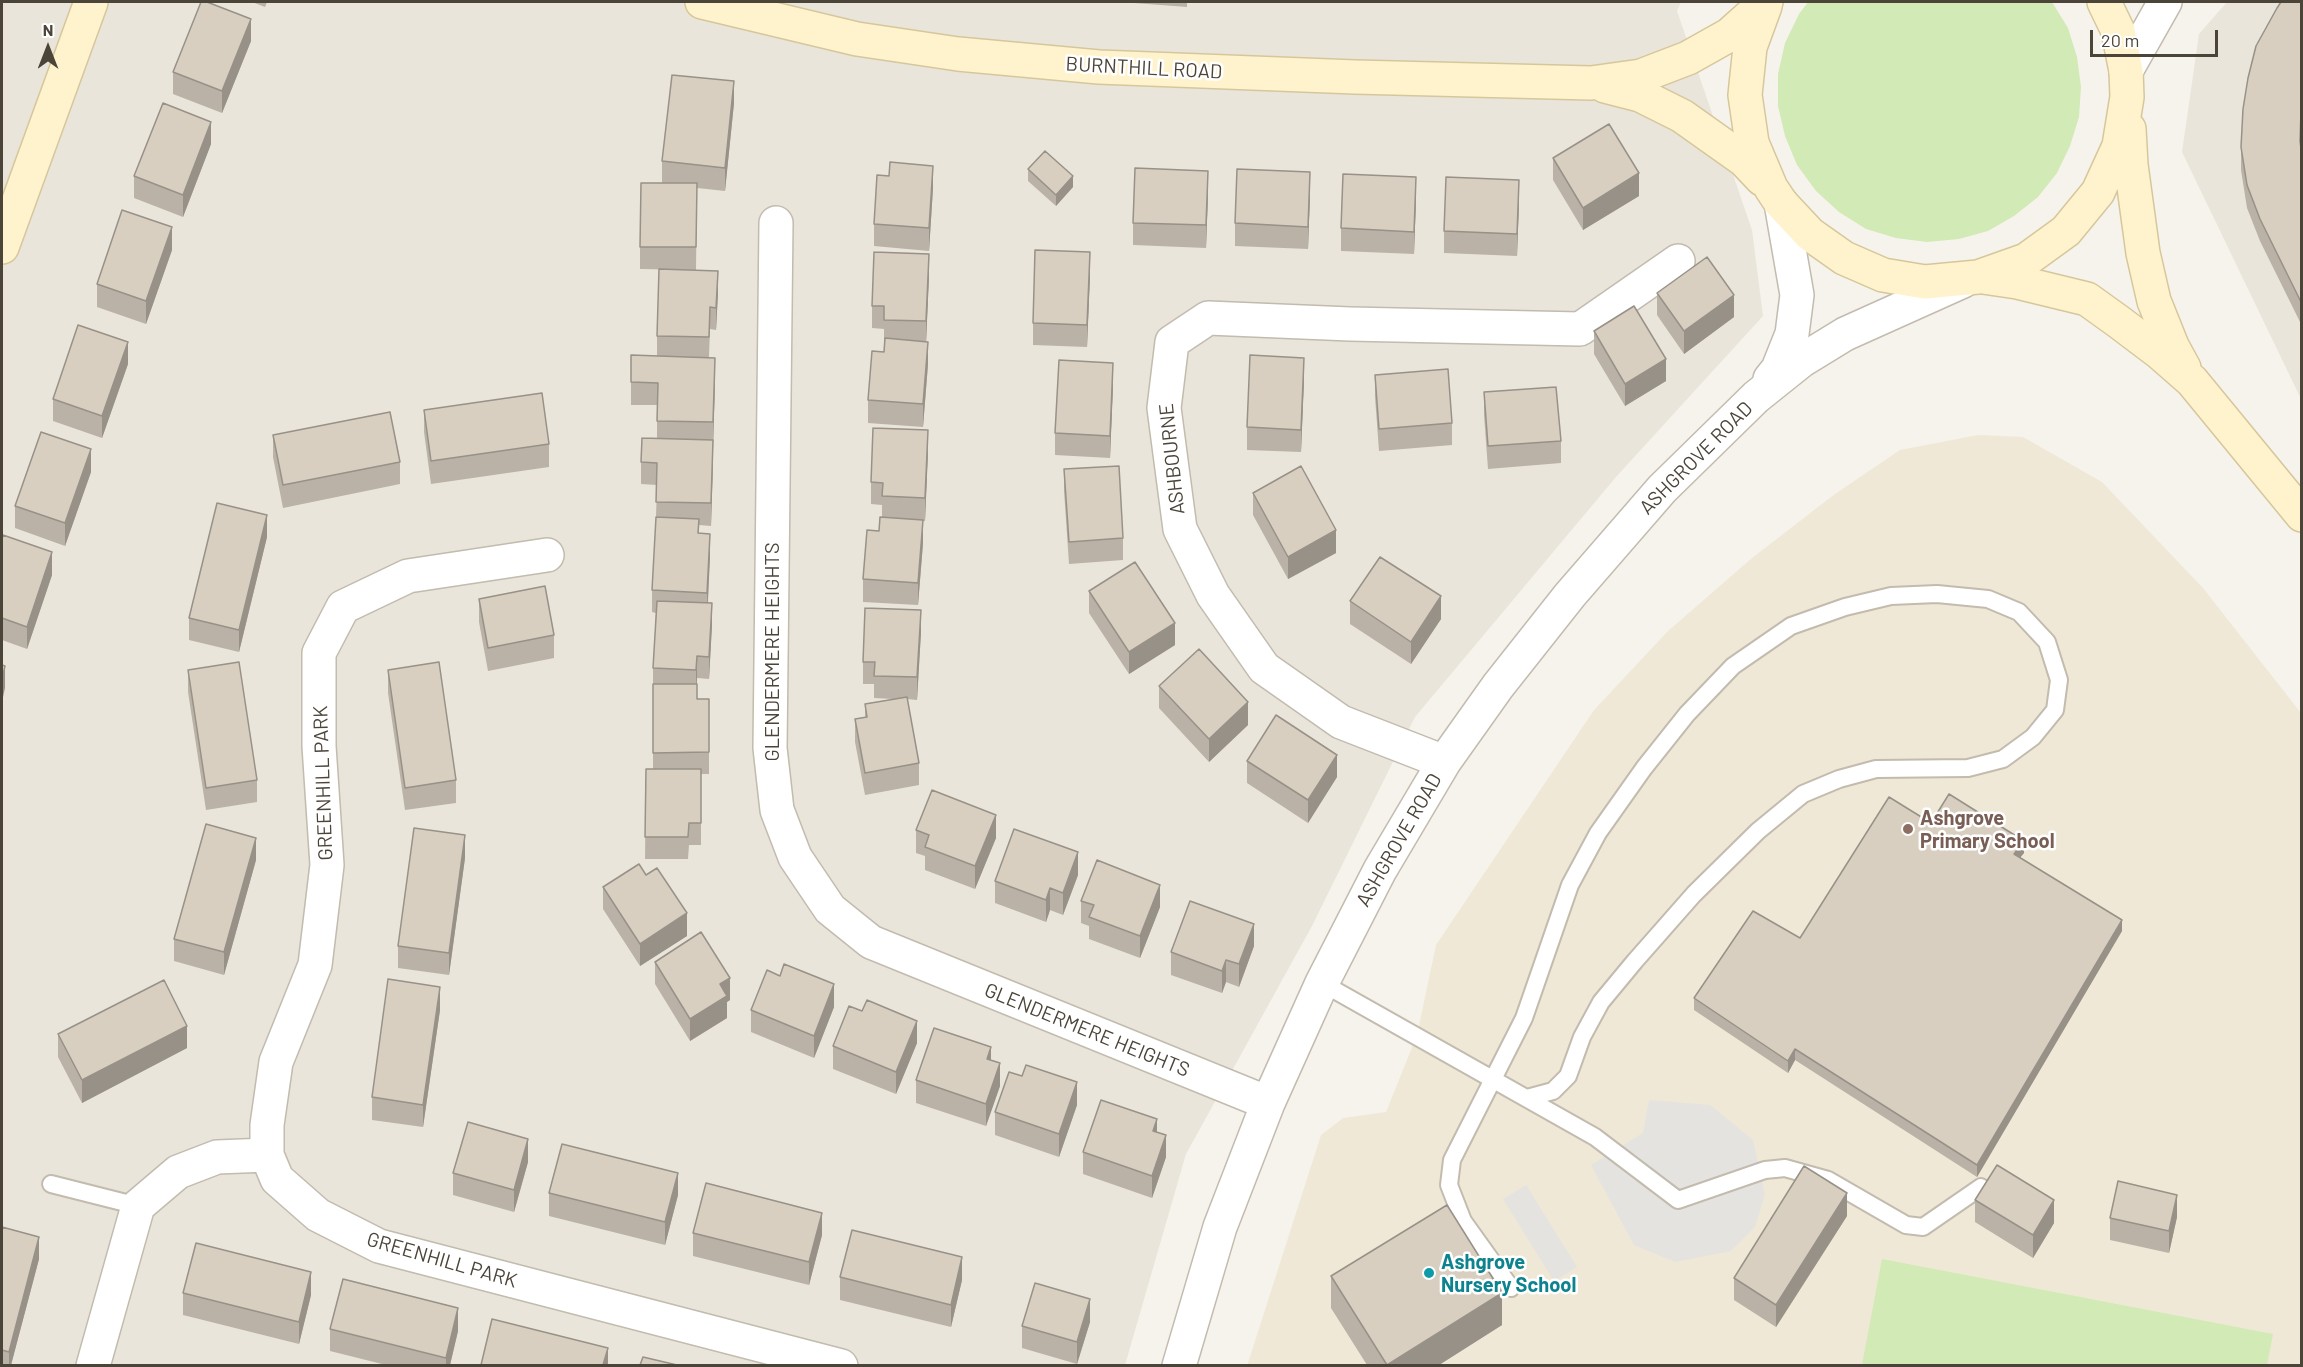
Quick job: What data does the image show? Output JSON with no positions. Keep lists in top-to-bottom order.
{
  "streets": {
    "street": [
      "BURNTHILL ROAD",
      "ASHGROVE ROAD",
      "ASHBOURNE",
      "GLENDERMERE HEIGHTS",
      "GREENHILL PARK"
    ]
  },
  "crossings": [
    ["BURNTHILL ROAD", "ASHGROVE ROAD"],
    ["ASHGROVE ROAD", "ASHBOURNE"],
    ["ASHGROVE ROAD", "GLENDERMERE HEIGHTS"]
  ],
  "places": ["Ashgrove Primary School", "Ashgrove Nursery School"],
  "scale_bar": "20 m",
  "north": "top"
}
